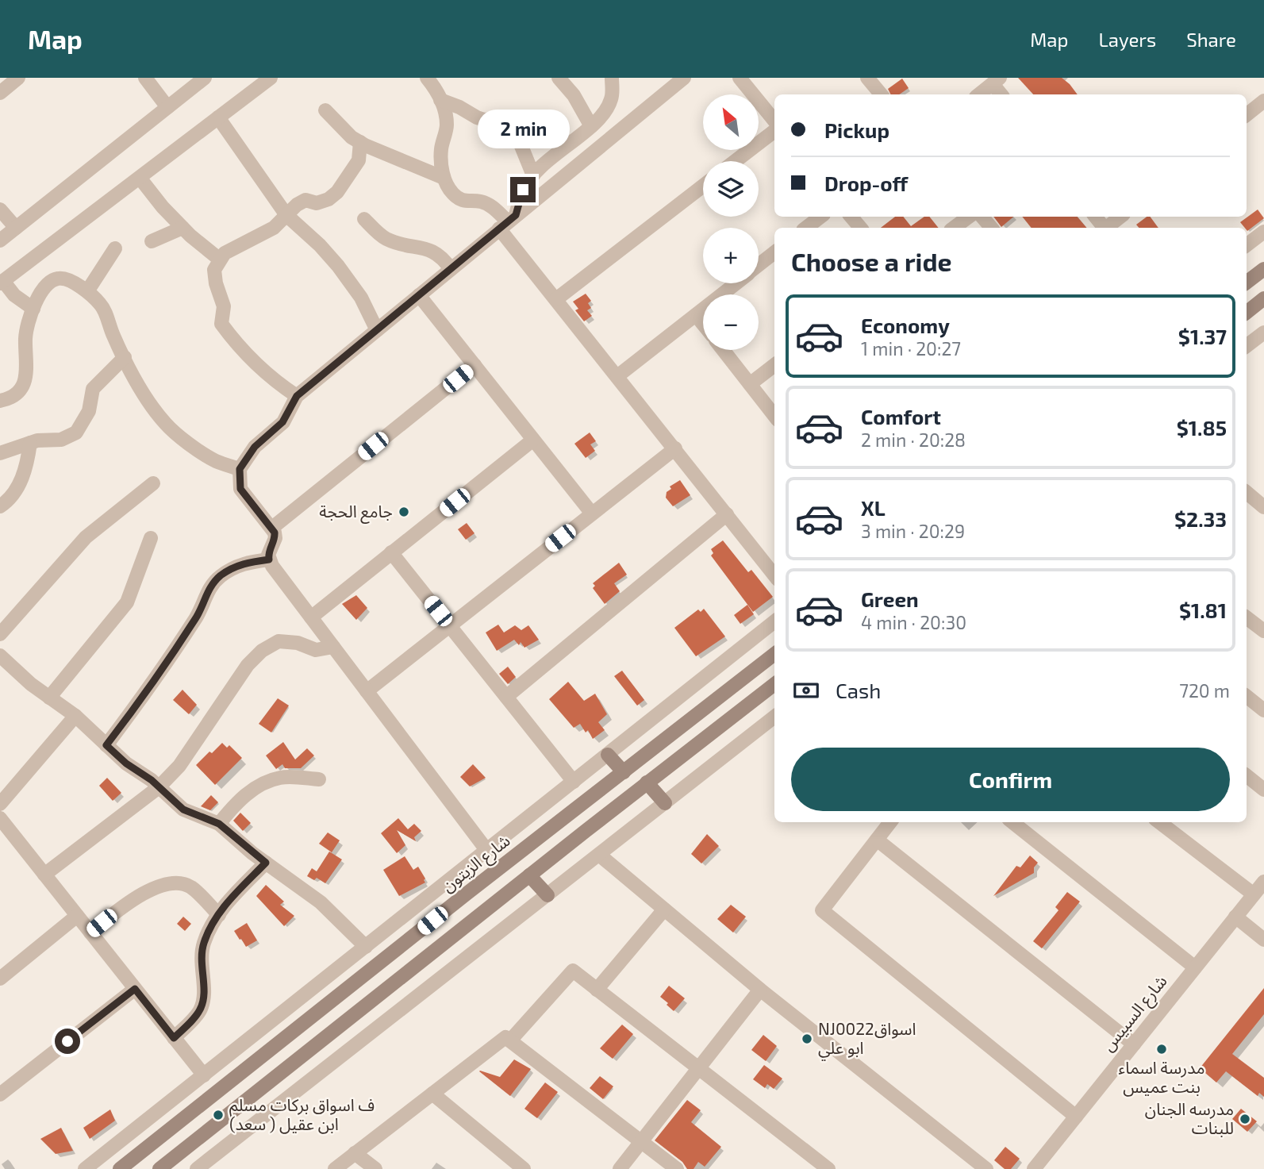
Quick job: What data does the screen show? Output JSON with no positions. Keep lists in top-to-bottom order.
{
  "streets": {
    "main road": ["شارع الزيتون"],
    "street": ["شارع السبيس"]
  },
  "places": [
    "جامع الحجة",
    "NJ0022اسواق ابو علي",
    "مدرسة اسماء بنت عميس",
    "ف اسواق بركات مسلم ابن عقيل ( سعد)",
    "مدرسه الجنان للبنات"
  ],
  "north": "top left",
  "page": {
    "header": "Map",
    "nav": ["Map", "Layers", "Share"],
    "map_buttons": ["+", "−"],
    "banner": ["Pickup", "Drop-off"],
    "bubble": "2 min",
    "heading": "Choose a ride",
    "list": [
      {
        "name": "Economy",
        "note": "1 min · 20:27",
        "value": "$1.37"
      },
      {
        "name": "Comfort",
        "note": "2 min · 20:28",
        "value": "$1.85"
      },
      {
        "name": "XL",
        "note": "3 min · 20:29",
        "value": "$2.33"
      },
      {
        "name": "Green",
        "note": "4 min · 20:30",
        "value": "$1.81"
      }
    ],
    "pay": ["Cash", "720 m"],
    "buttons": "Confirm"
  }
}
